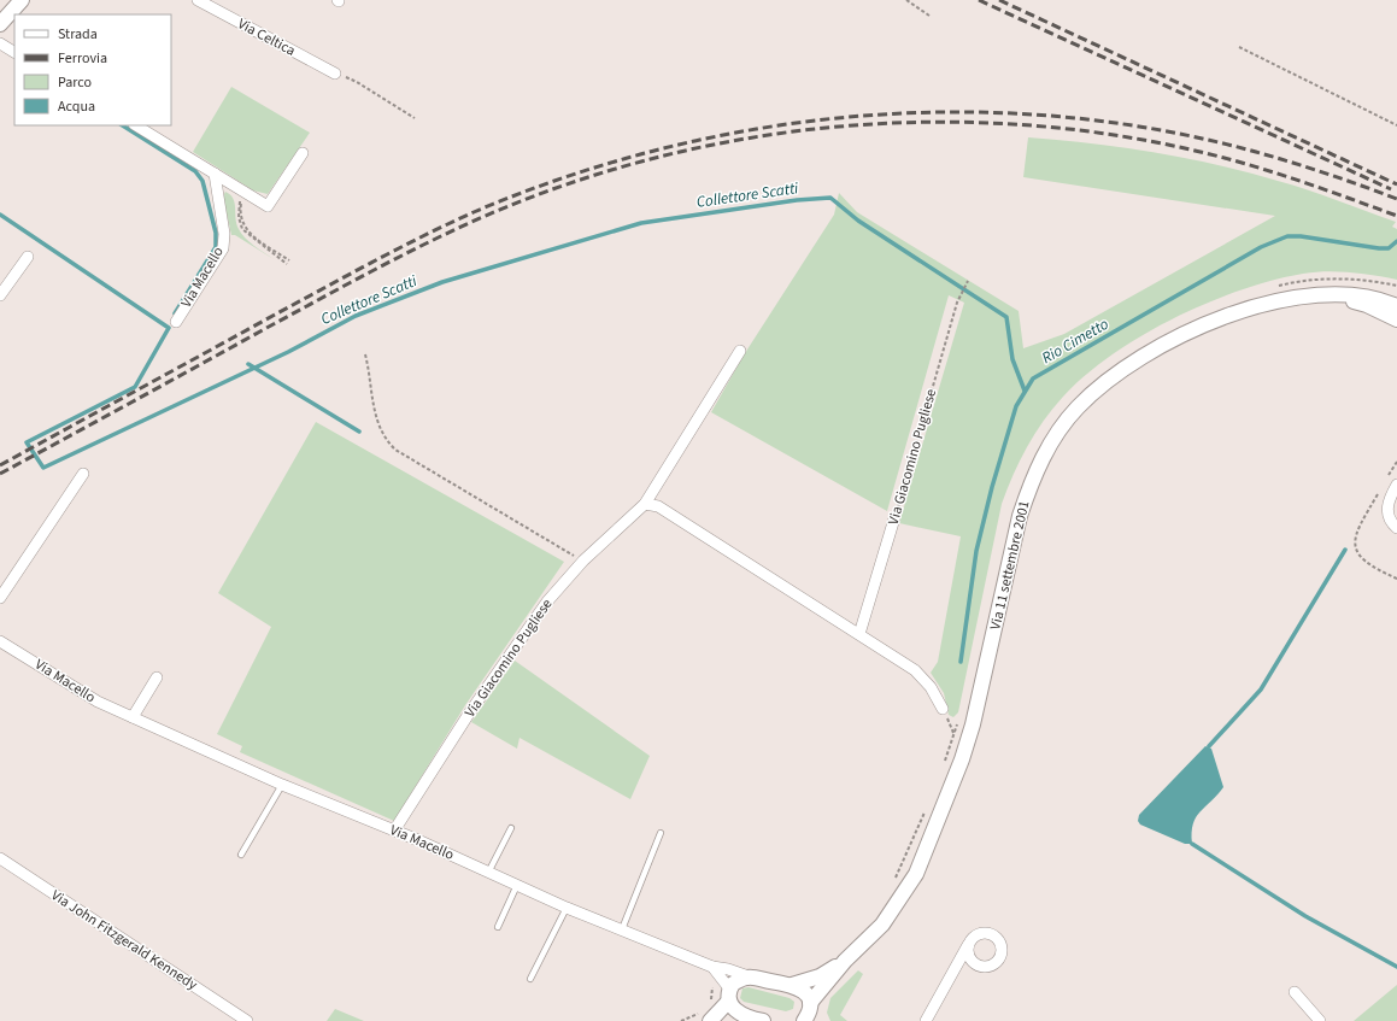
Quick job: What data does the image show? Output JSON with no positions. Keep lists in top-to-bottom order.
{
  "streets": {
    "main road": ["Via 11 settembre 2001"],
    "street": [
      "Via Celtica",
      "Via Macello",
      "Via Giacomino Pugliese",
      "Via John Fitzgerald Kennedy"
    ]
  },
  "crossings": [
    ["Via Macello", "Via Giacomino Pugliese"],
    ["Via Macello", "Via 11 settembre 2001"]
  ],
  "water": ["Collettore Scatti", "Rio Cimetto"],
  "legend": [
    "Strada",
    "Ferrovia",
    "Parco",
    "Acqua"
  ]
}
